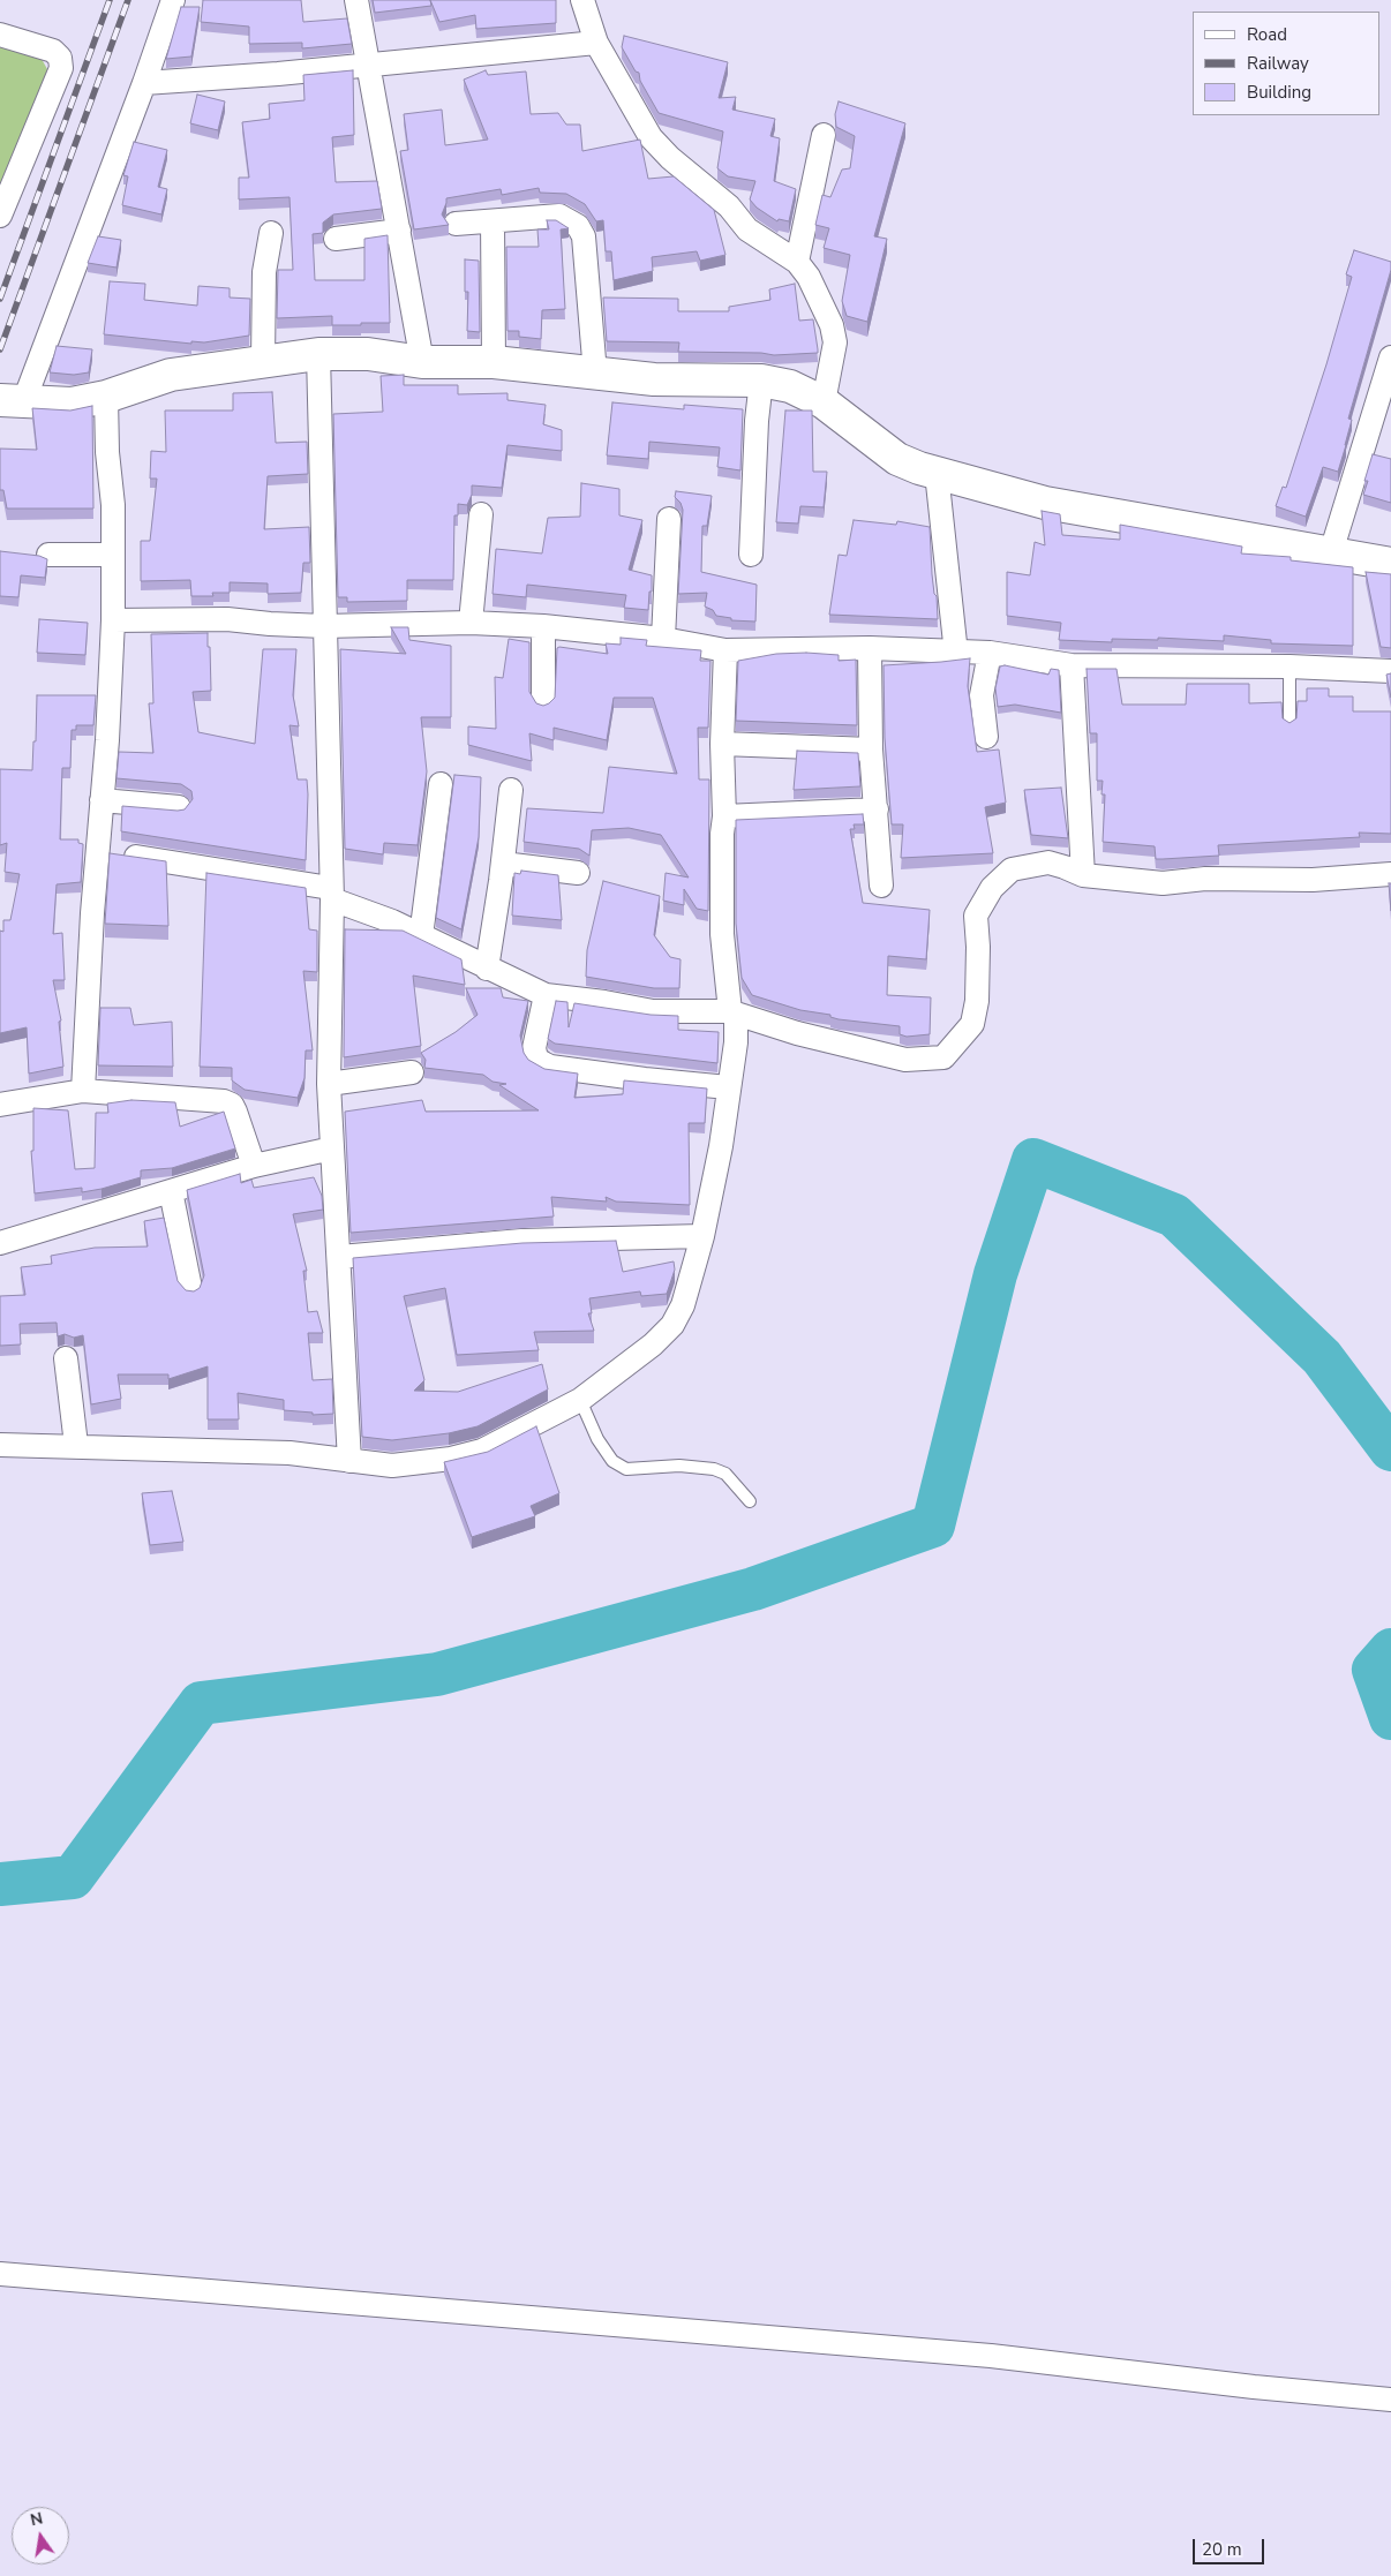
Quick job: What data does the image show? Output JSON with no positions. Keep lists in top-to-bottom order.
{
  "legend": ["Road", "Railway", "Building"],
  "scale_bar": "20 m",
  "north": "top"
}
